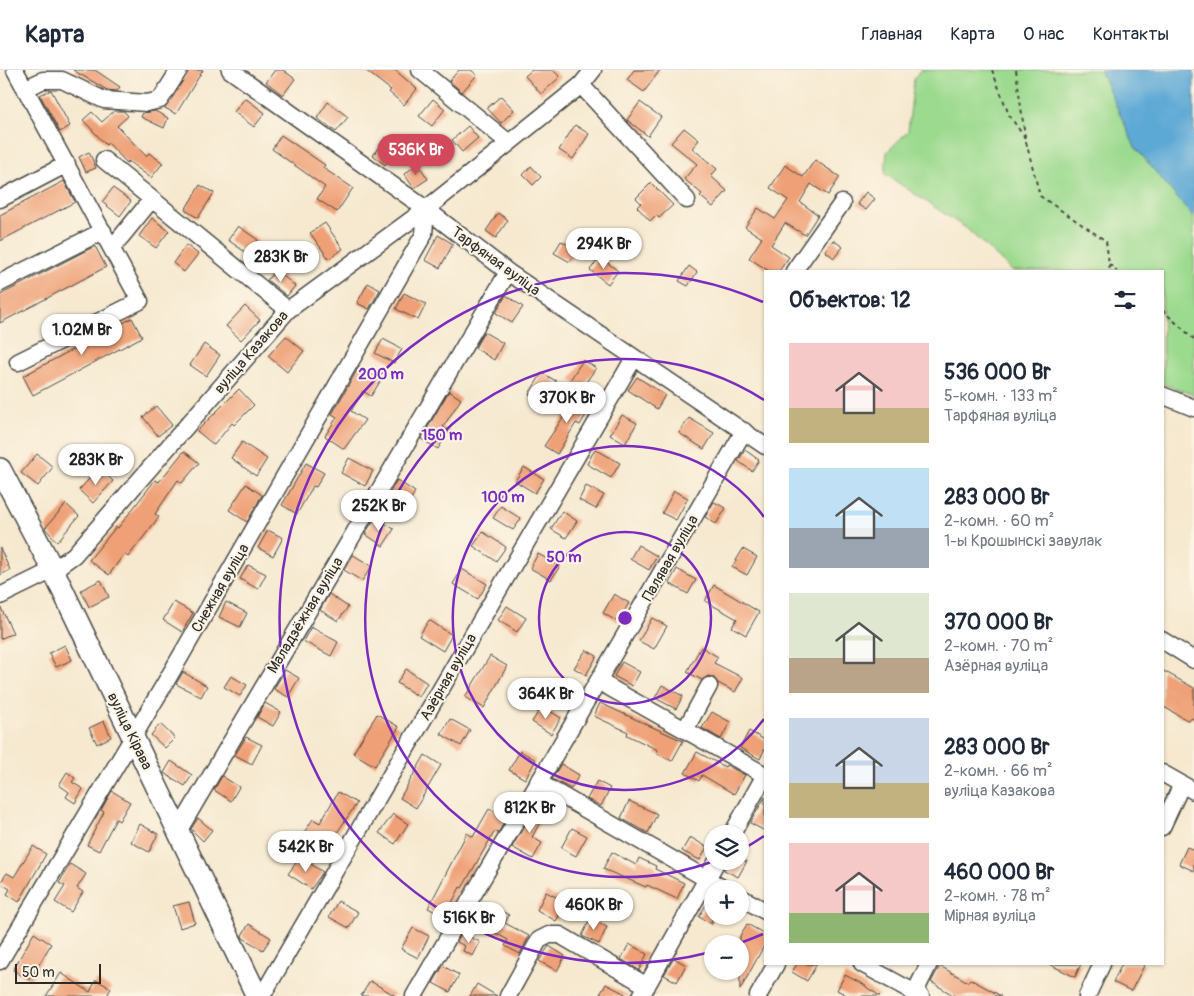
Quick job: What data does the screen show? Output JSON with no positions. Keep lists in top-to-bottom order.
{
  "streets": {
    "main road": ["вуліца Кірава"],
    "street": [
      "Тарфяная вуліца",
      "вуліца Казакова",
      "Палявая вуліца",
      "Снежная вуліца",
      "Маладзёжная вуліца",
      "Азёрная вуліца"
    ]
  },
  "crossings": [
    ["Тарфяная вуліца", "вуліца Казакова"],
    ["Тарфяная вуліца", "Палявая вуліца"],
    ["Тарфяная вуліца", "Снежная вуліца"],
    ["Тарфяная вуліца", "Маладзёжная вуліца"],
    ["Тарфяная вуліца", "Азёрная вуліца"],
    ["вуліца Казакова", "Снежная вуліца"],
    ["вуліца Казакова", "вуліца Кірава"],
    ["Снежная вуліца", "вуліца Кірава"],
    ["Маладзёжная вуліца", "вуліца Кірава"]
  ],
  "scale_bar": "50 m",
  "page": {
    "header": "Карта",
    "nav": [
      "Главная",
      "Карта",
      "О нас",
      "Контакты"
    ],
    "price": [
      "536K Br",
      "294K Br",
      "283K Br",
      "1.02M Br",
      "370K Br",
      "283K Br",
      "252K Br",
      "364K Br",
      "812K Br",
      "542K Br",
      "460K Br",
      "516K Br"
    ],
    "heading": "Объектов: 12",
    "list": [
      {
        "name": "536 000 Br",
        "note": "5-комн. · 133 m² · Тарфяная вуліца"
      },
      {
        "name": "283 000 Br",
        "note": "2-комн. · 60 m² · 1-ы Крошынскі завулак"
      },
      {
        "name": "370 000 Br",
        "note": "2-комн. · 70 m² · Азёрная вуліца"
      },
      {
        "name": "283 000 Br",
        "note": "2-комн. · 66 m² · вуліца Казакова"
      },
      {
        "name": "460 000 Br",
        "note": "2-комн. · 78 m² · Мірная вуліца"
      }
    ],
    "map_buttons": ["+", "−"],
    "scale": "50 m"
  },
  "rings": [
    "200 m",
    "150 m",
    "100 m",
    "50 m"
  ]
}
